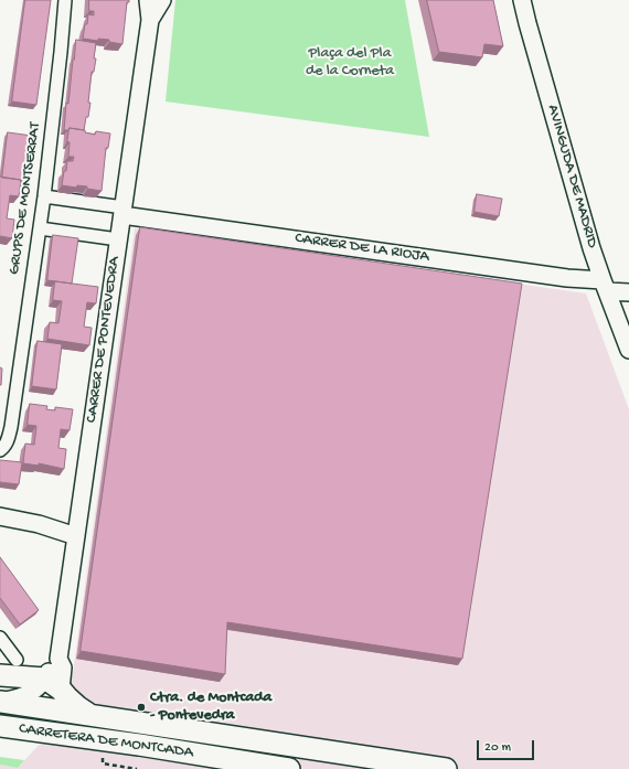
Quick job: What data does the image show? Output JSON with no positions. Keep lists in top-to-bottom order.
{
  "streets": {
    "street": [
      "AVINGUDA DE MADRID",
      "GRUPS DE MONTSERRAT",
      "CARRER DE LA RIOJA",
      "CARRER DE PONTEVEDRA",
      "CARRETERA DE MONTCADA"
    ]
  },
  "crossings": [
    ["AVINGUDA DE MADRID", "CARRER DE LA RIOJA"],
    ["CARRER DE LA RIOJA", "CARRER DE PONTEVEDRA"],
    ["CARRER DE PONTEVEDRA", "CARRETERA DE MONTCADA"]
  ],
  "parks": ["Plaça del Pla de la Corneta"],
  "places": ["Ctra. de Montcada - Pontevedra"],
  "scale_bar": "20 m"
}
